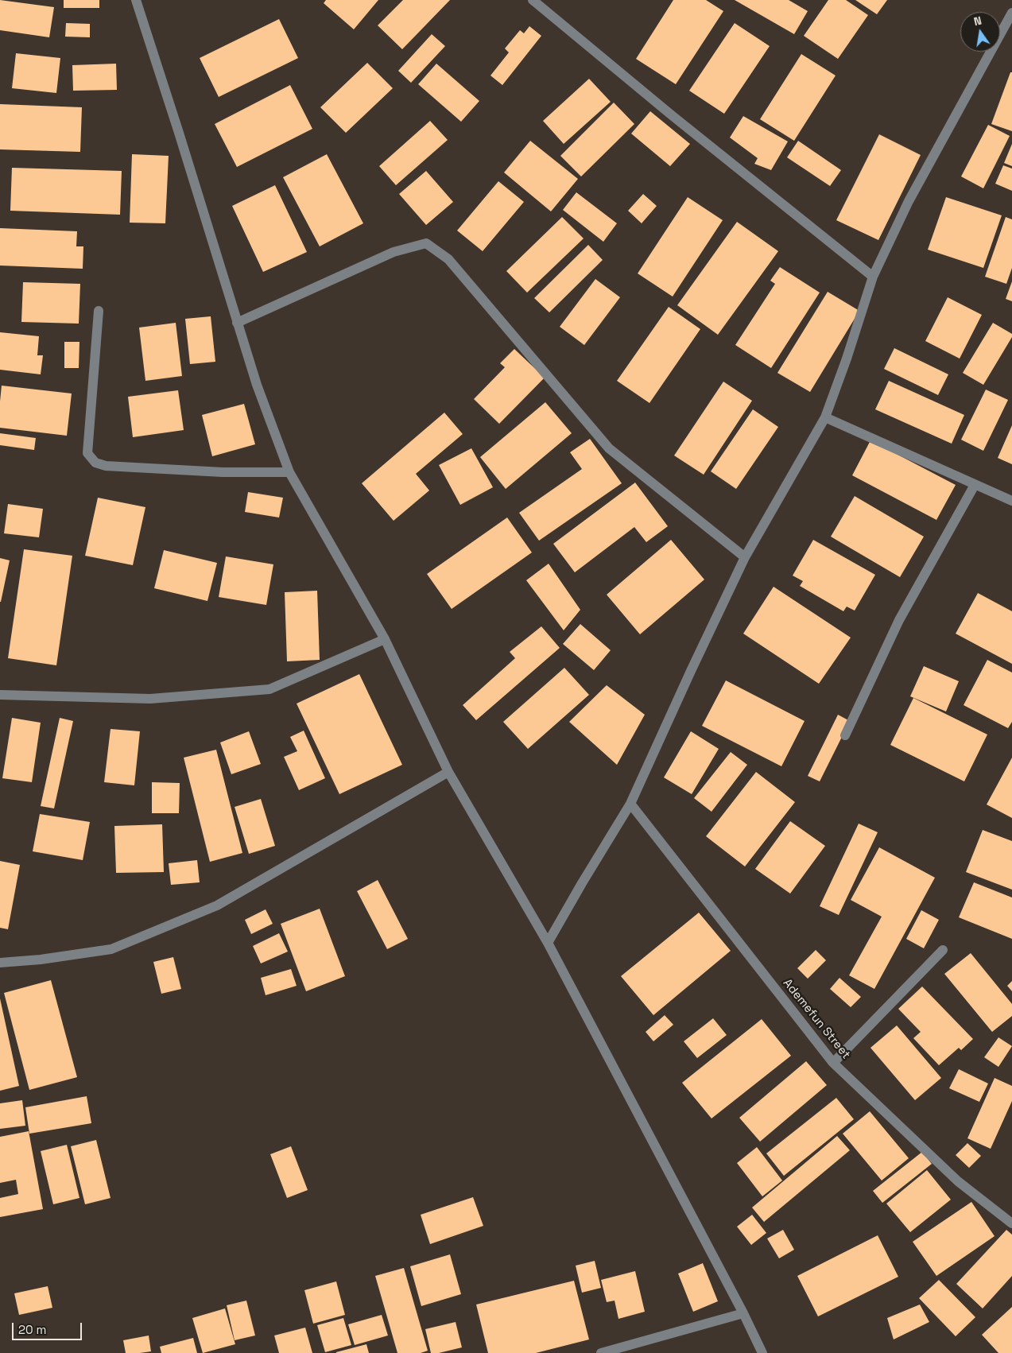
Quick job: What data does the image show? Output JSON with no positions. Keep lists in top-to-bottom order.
{
  "streets": {
    "street": ["Ademefun Street"]
  },
  "scale_bar": "20 m",
  "north": "top"
}
